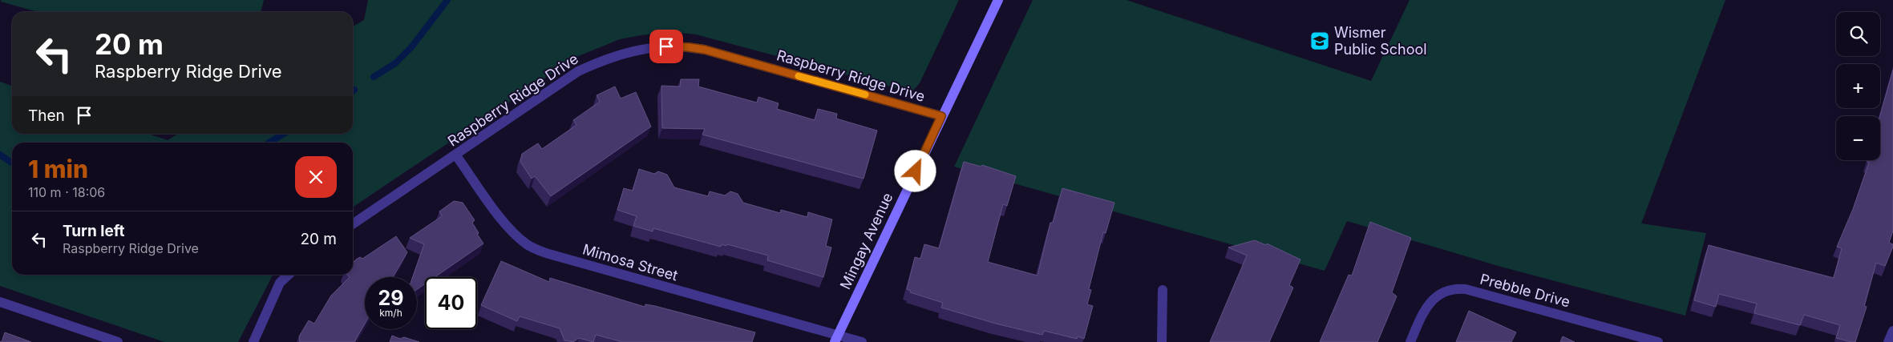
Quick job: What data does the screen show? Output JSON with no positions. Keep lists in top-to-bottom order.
{
  "streets": {
    "street": [
      "Raspberry Ridge Drive",
      "Mingay Avenue",
      "Mimosa Street",
      "Prebble Drive"
    ]
  },
  "crossings": [
    ["Raspberry Ridge Drive", "Mingay Avenue"],
    ["Raspberry Ridge Drive", "Mimosa Street"],
    ["Mingay Avenue", "Mimosa Street"]
  ],
  "places": {
    "school or university": ["Wismer Public School"]
  },
  "page": {
    "map_buttons": ["+", "−"],
    "turn": ["20 m", "Raspberry Ridge Drive"],
    "then": "Then",
    "heading": ["1 min", "110 m · 18:06"],
    "list": [
      {
        "name": "Turn left",
        "note": "Raspberry Ridge Drive",
        "value": "20 m"
      }
    ],
    "speed": "29 km/h",
    "limit": "40"
  }
}
